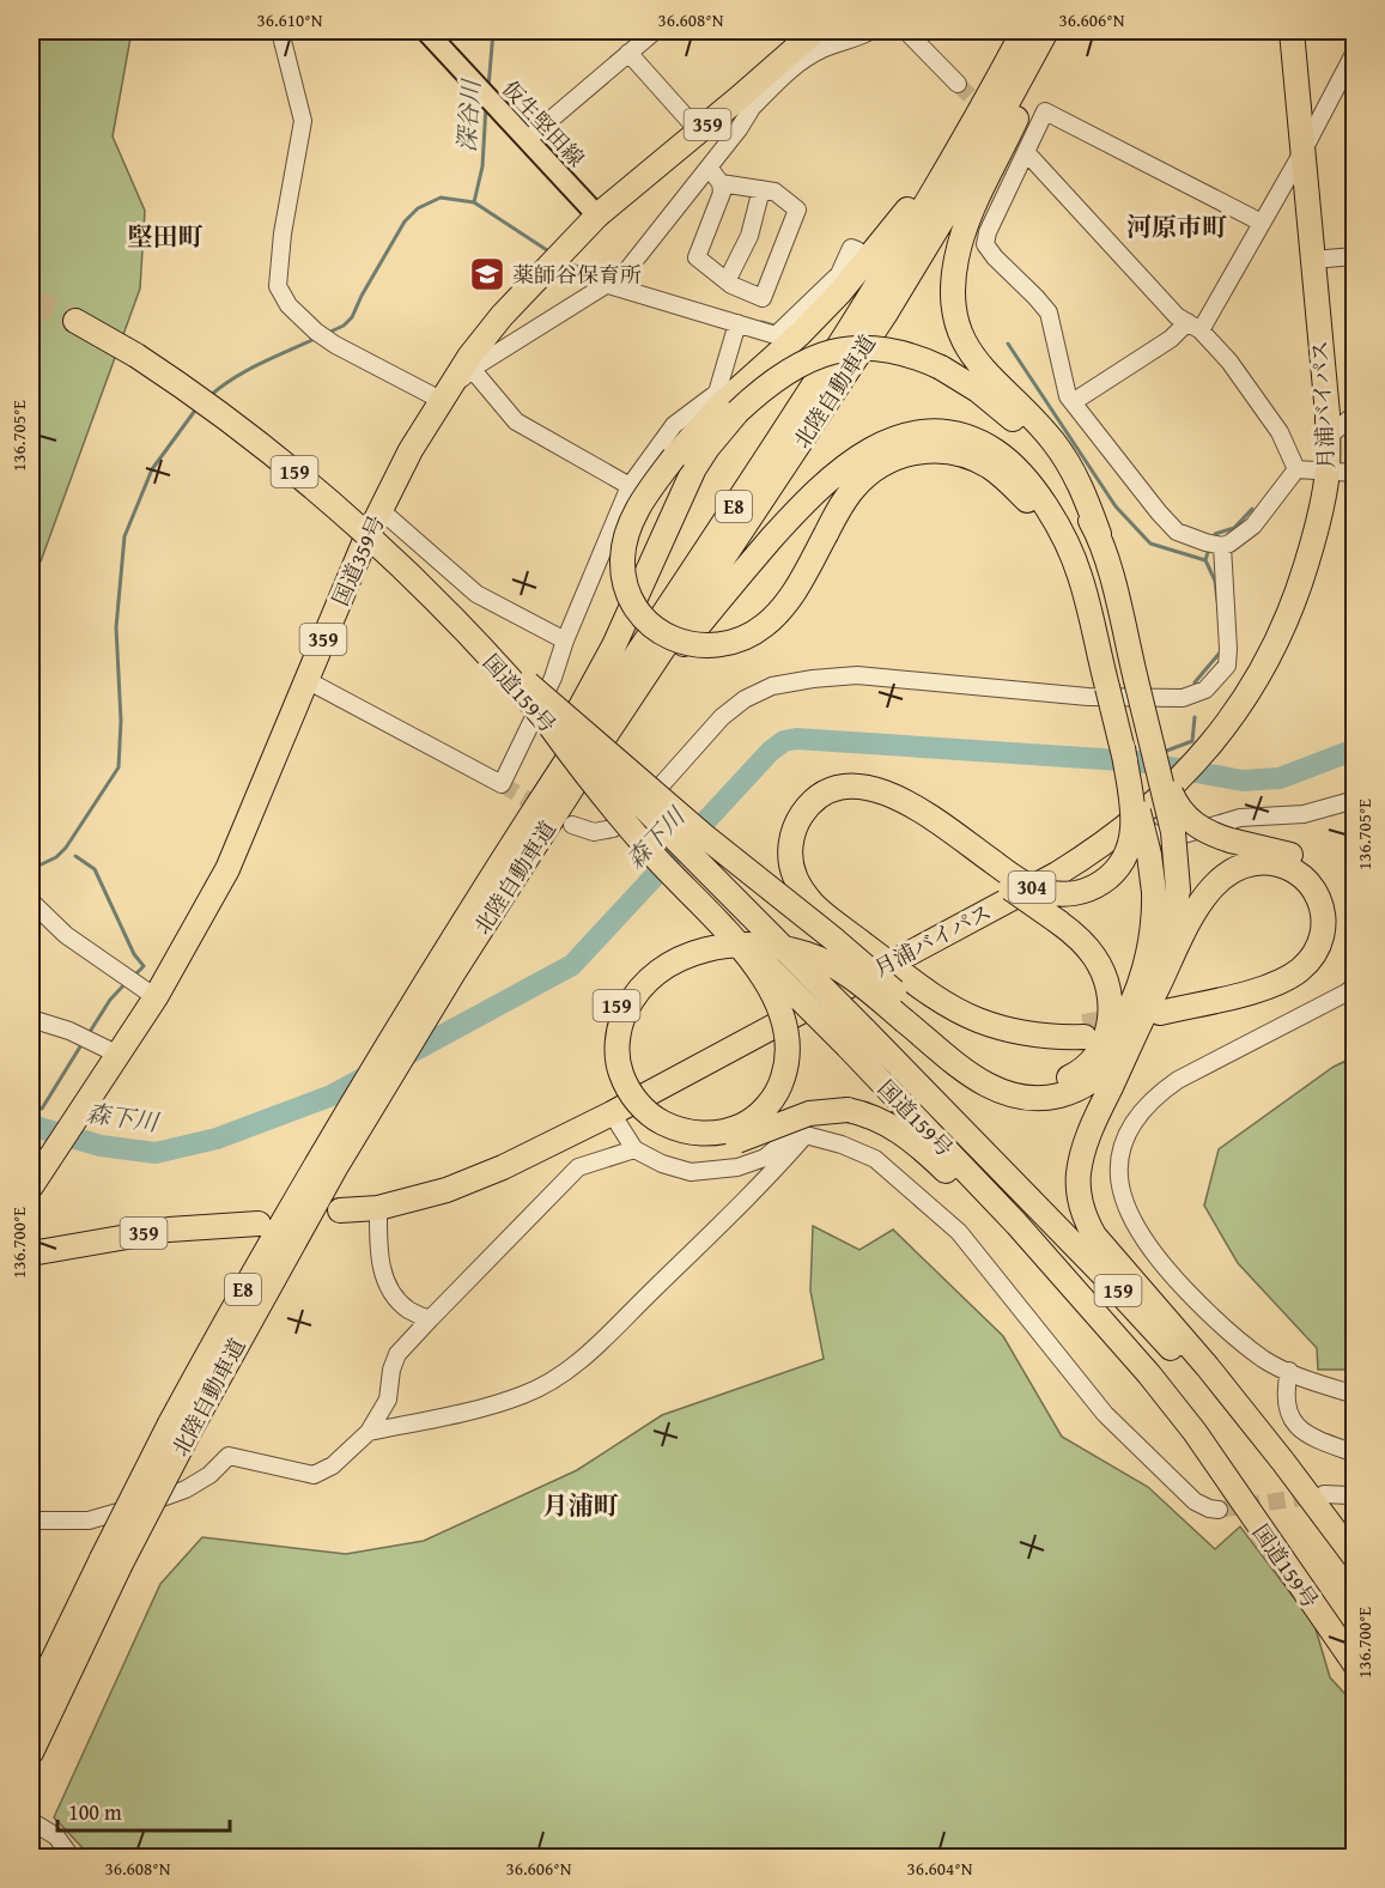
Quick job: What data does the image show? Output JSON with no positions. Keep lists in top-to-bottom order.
{
  "streets": {
    "highway": [
      "359",
      "北陸自動車道",
      "月浦バイパス",
      "159",
      "E8",
      "国道359号",
      "国道159号",
      "304"
    ],
    "main road": ["仮生堅田線"]
  },
  "crossings": [
    ["仮生堅田線", "国道359号"],
    ["159", "国道159号"]
  ],
  "districts": ["河原市町", "堅田町", "月浦町"],
  "water": ["深谷川", "森下川"],
  "places": {
    "school or university": ["薬師谷保育所"]
  },
  "scale_bar": "100 m",
  "coordinates": [
    "36.610°N",
    "36.608°N",
    "36.606°N",
    "136.705°E",
    "136.700°E",
    "36.604°N"
  ]
}
